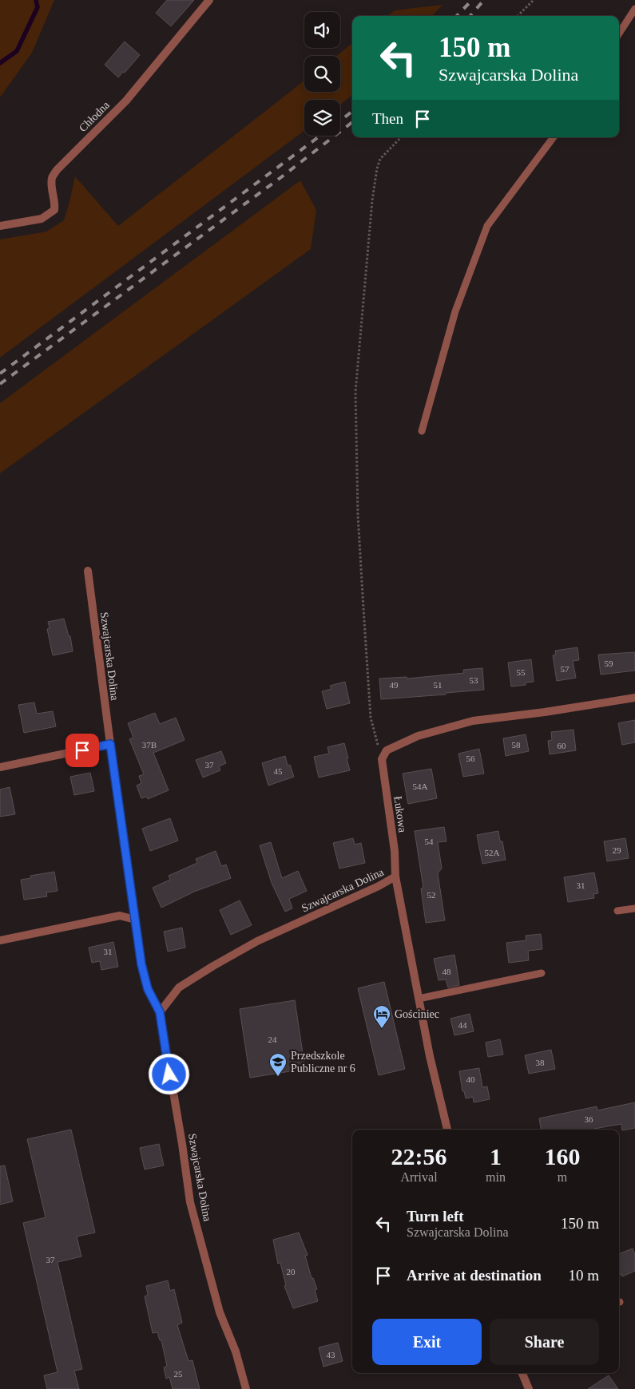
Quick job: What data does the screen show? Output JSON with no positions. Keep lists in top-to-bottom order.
{
  "streets": {
    "street": ["Chłodna", "Szwajcarska Dolina", "Łukowa"]
  },
  "crossings": [
    ["Szwajcarska Dolina", "Łukowa"]
  ],
  "places": {
    "hotel": ["Gościniec"],
    "school or university": ["Przedszkole Publiczne nr 6"]
  },
  "house_numbers": [
    "59",
    "57",
    "55",
    "53",
    "49",
    "51",
    "37B",
    "58",
    "60",
    "56",
    "37",
    "45",
    "54A",
    "54",
    "29",
    "52A",
    "31",
    "52",
    "31",
    "48",
    "44",
    "24",
    "38",
    "40",
    "36",
    "37",
    "20",
    "43",
    "25"
  ],
  "page": {
    "turn": ["150 m", "Szwajcarska Dolina"],
    "then": "Then",
    "eta": [
      "22:56",
      "Arrival",
      "1",
      "min",
      "160",
      "m"
    ],
    "list": [
      {
        "name": "Turn left",
        "note": "Szwajcarska Dolina",
        "value": "150 m"
      },
      {
        "name": "Arrive at destination",
        "value": "10 m"
      }
    ],
    "buttons": ["Exit", "Share"]
  }
}
